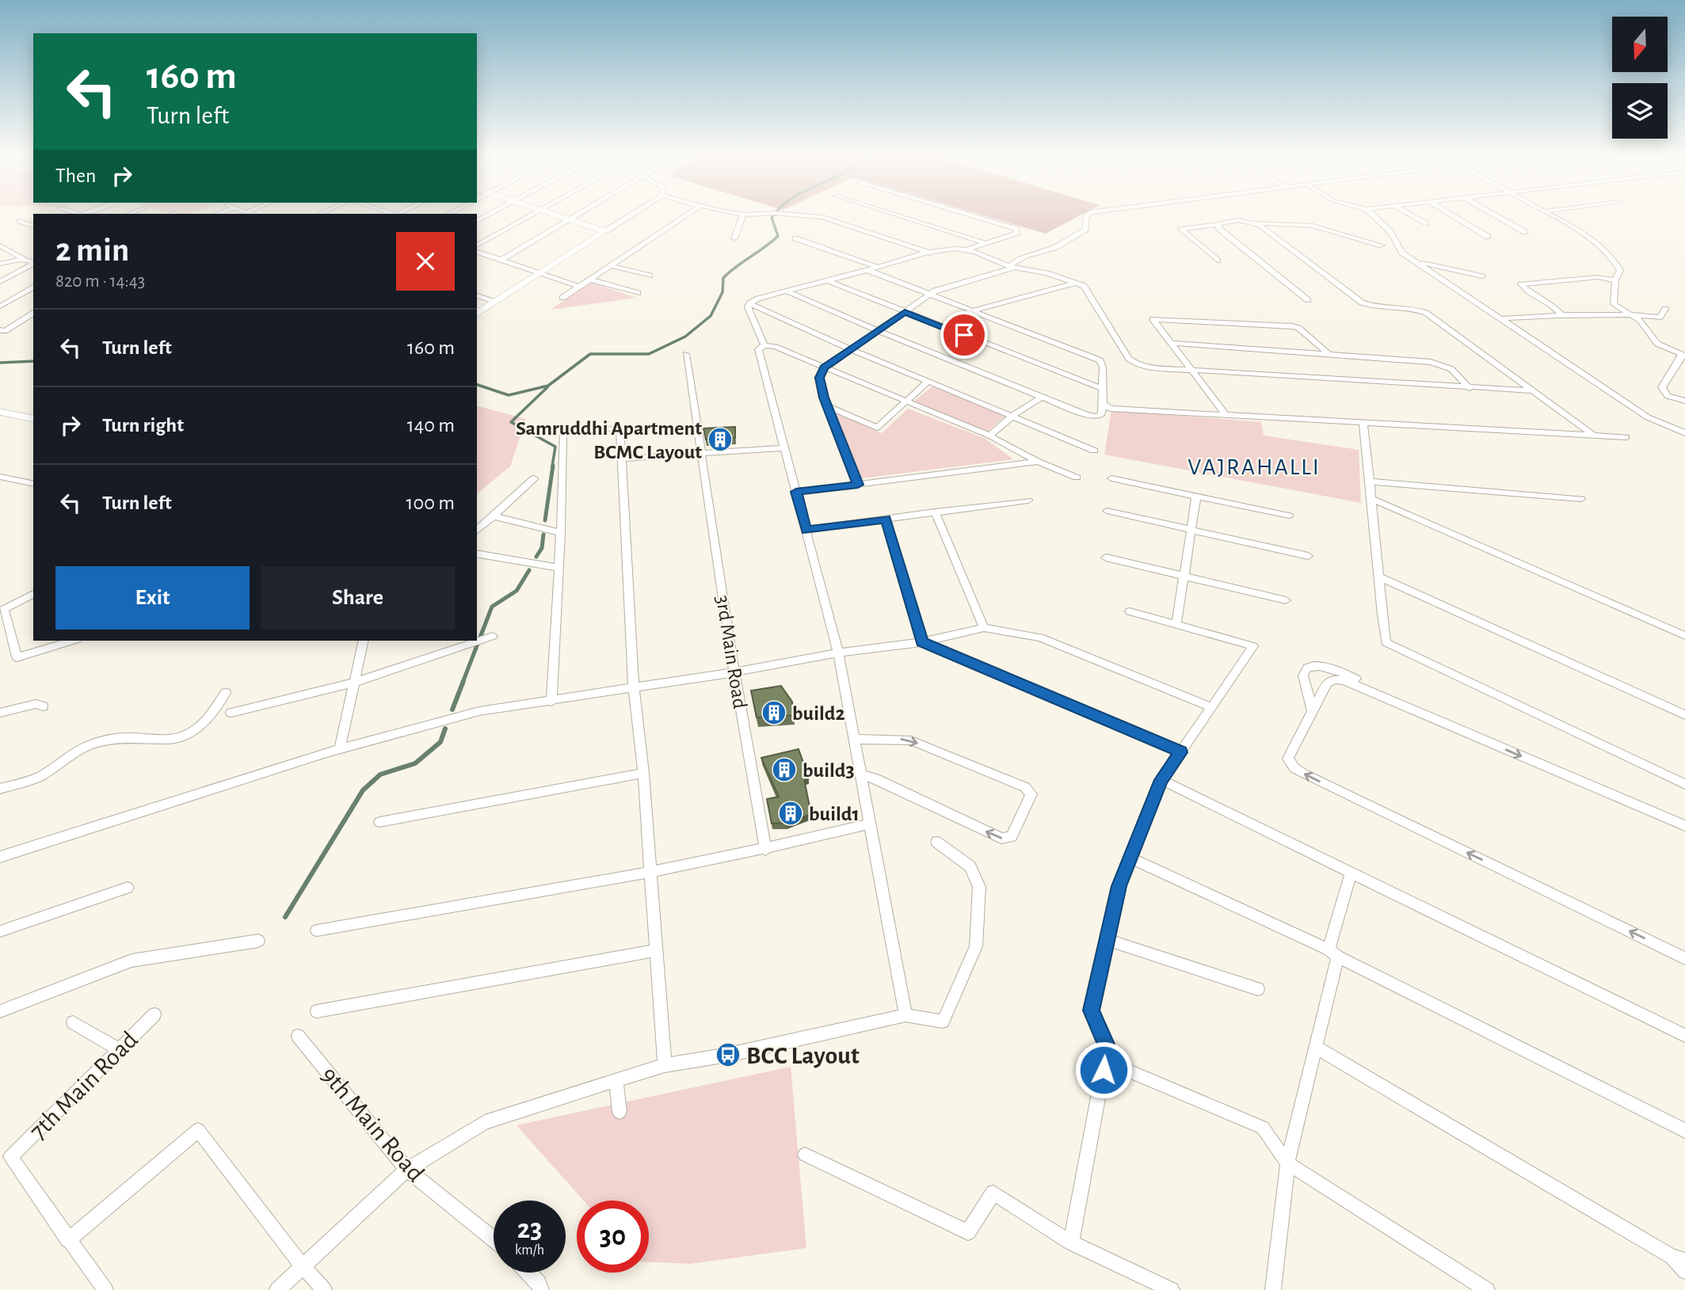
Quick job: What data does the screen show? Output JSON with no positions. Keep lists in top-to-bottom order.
{
  "streets": {
    "street": ["3rd Main Road", "7th Main Road", "9th Main Road"]
  },
  "districts": ["VAJRAHALLI"],
  "places": {
    "building": [
      "Samruddhi Apartment BCMC Layout",
      "build2",
      "build3",
      "build1"
    ],
    "bus stop": ["BCC Layout"]
  },
  "north": "bottom",
  "page": {
    "turn": ["160 m", "Turn left"],
    "then": "Then",
    "heading": ["2 min", "820 m · 14:43"],
    "list": [
      {
        "name": "Turn left",
        "value": "160 m"
      },
      {
        "name": "Turn right",
        "value": "140 m"
      },
      {
        "name": "Turn left",
        "value": "100 m"
      }
    ],
    "buttons": ["Exit", "Share"],
    "speed": "23 km/h",
    "limit": "30"
  }
}
